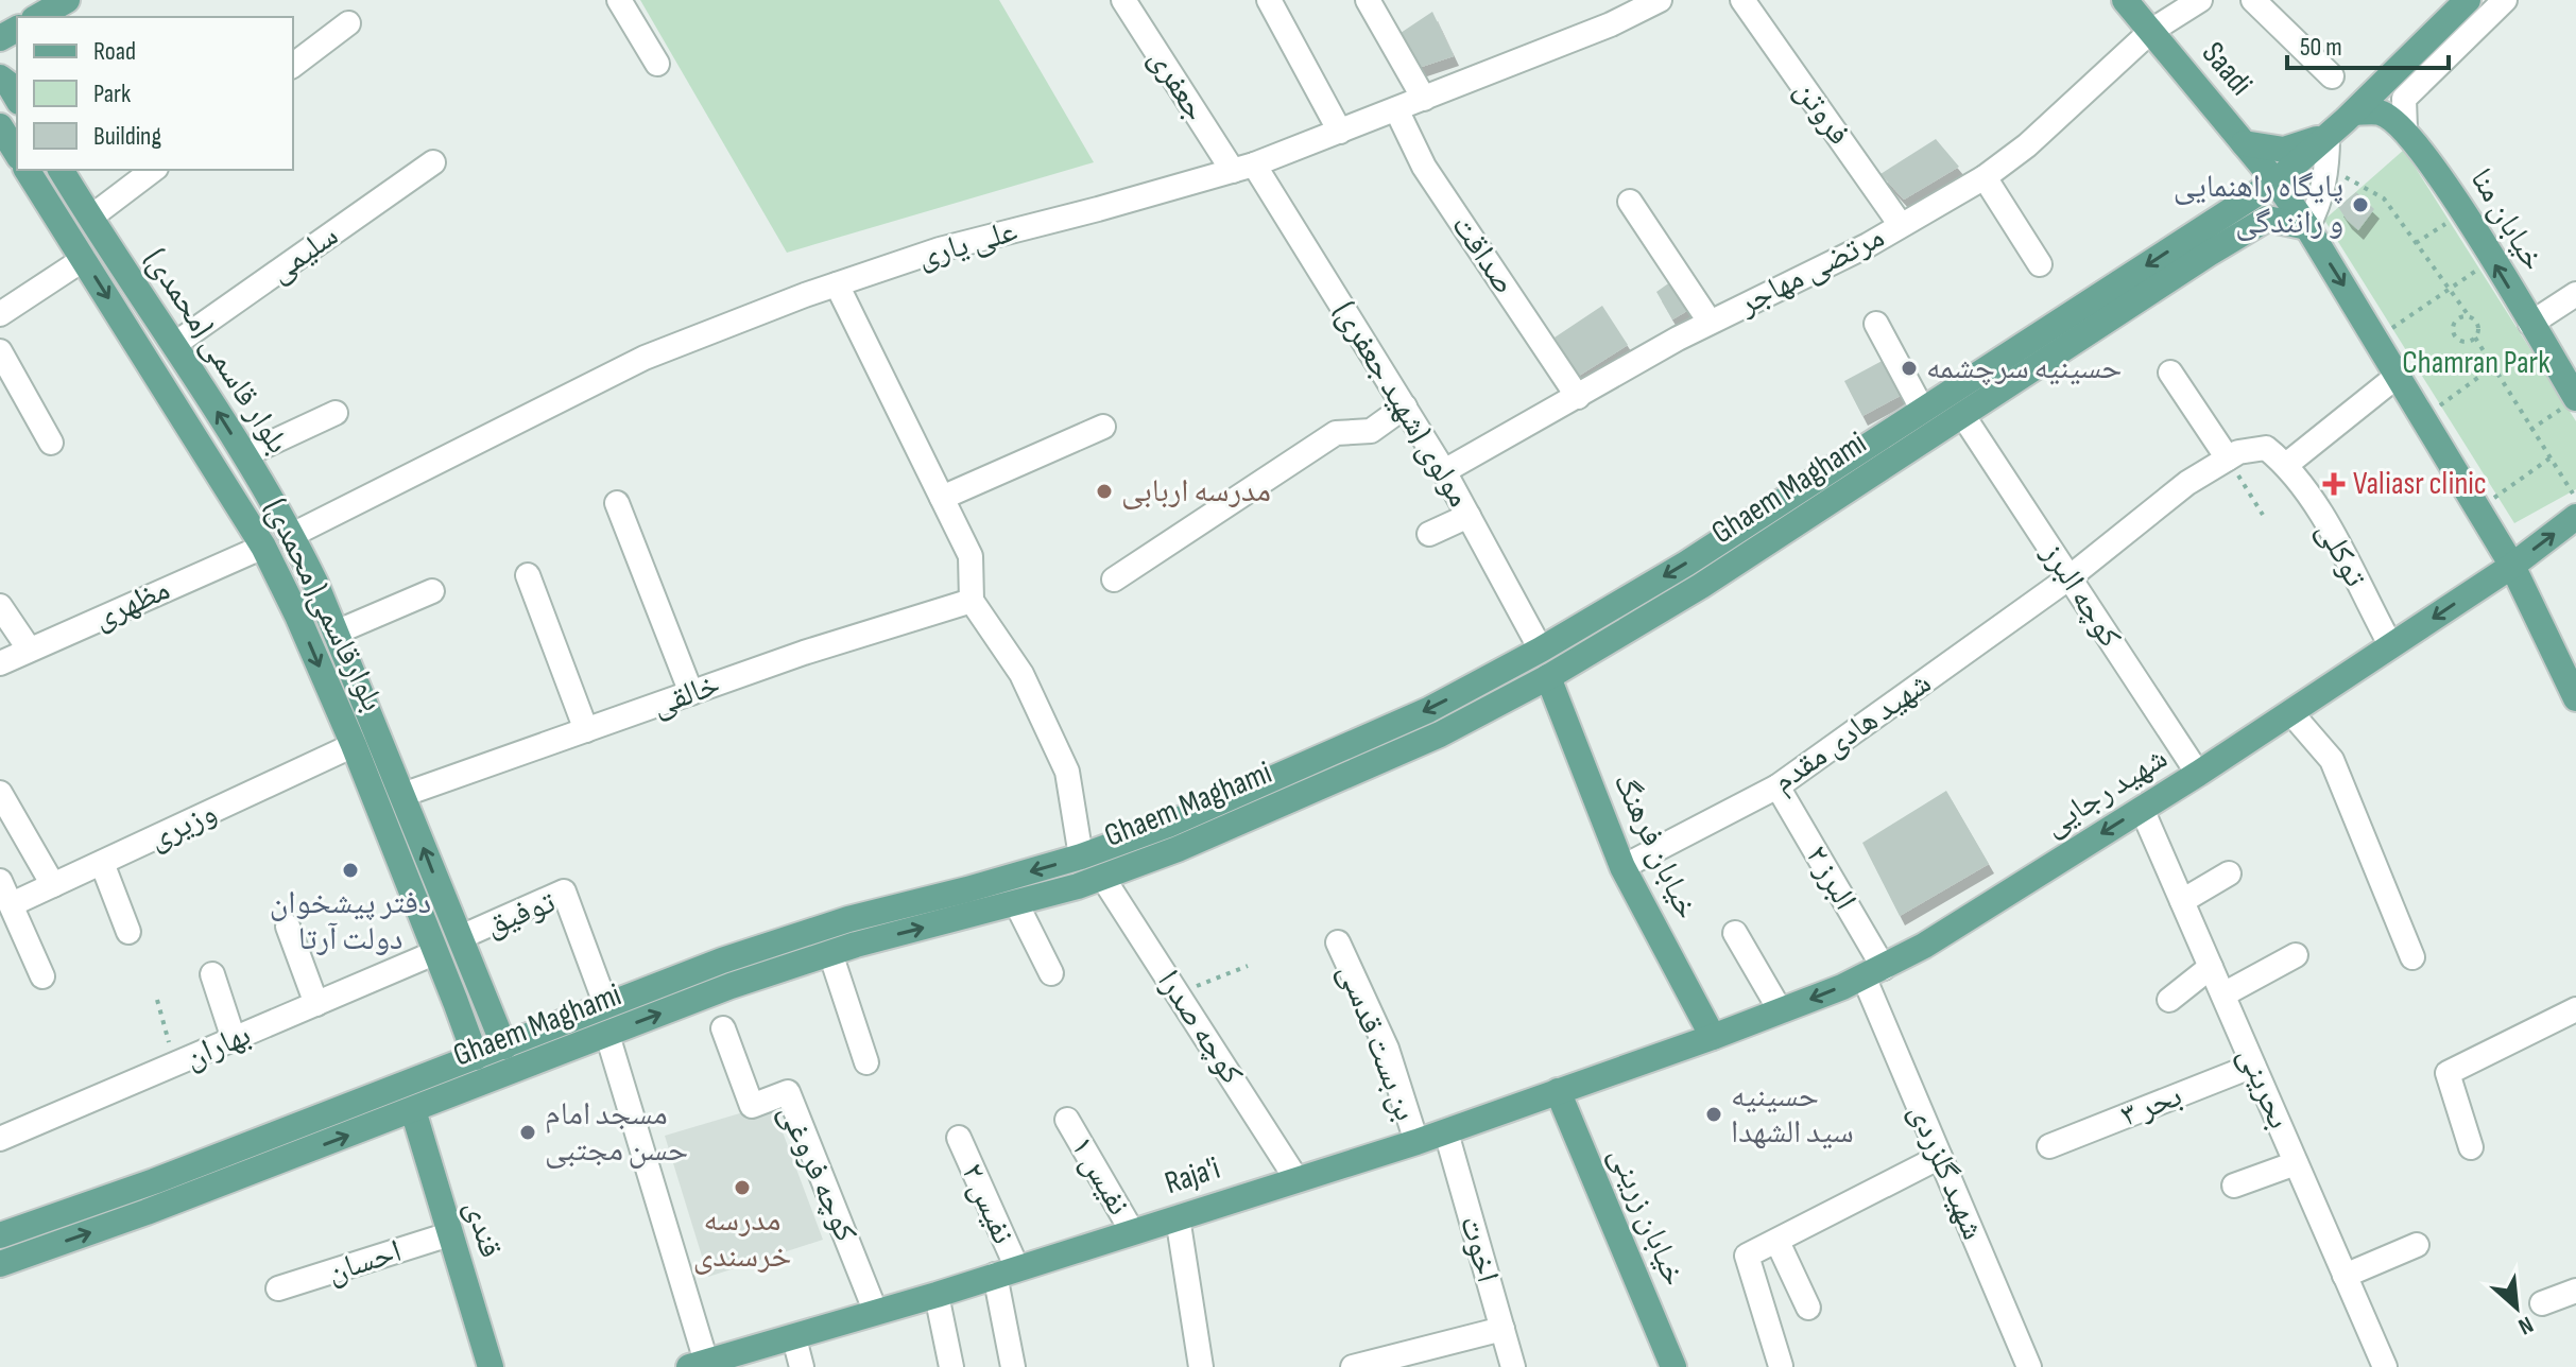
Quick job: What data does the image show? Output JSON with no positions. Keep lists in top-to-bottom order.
{
  "streets": {
    "main road": [
      "Saadi",
      "خیابان منا",
      "بلوار قاسمی (محمدی)",
      "Ghaem Maghami",
      "بلوارقاسمی( محمدی)",
      "شهید رجایی",
      "خیابان فرهنگ",
      "Raja'i",
      "خیابان زرینی",
      "قندی"
    ],
    "street": [
      "جعفری",
      "فروتن",
      "علی یاری",
      "سلیمی",
      "صداقت",
      "مرتضی مهاجر",
      "مولوی (شهید جعفری)",
      "توکلی",
      "کوچه البرز",
      "مظهری",
      "خالقی",
      "شهید هادی مقدم",
      "وزیری",
      "البرز ۲",
      "توفیق",
      "کوچه صدرا",
      "بن بست قدسی",
      "بهاران",
      "بحرینی",
      "بحر ۳",
      "شهید گلزردی",
      "کوچه فروغی",
      "نفیس ‍۱",
      "نفیس ۲",
      "اخوت",
      "احسان"
    ]
  },
  "crossings": [
    ["Saadi", "مرتضی مهاجر"],
    ["Saadi", "Ghaem Maghami"],
    ["Saadi", "شهید رجایی"],
    ["جعفری", "علی یاری"],
    ["جعفری", "مولوی (شهید جعفری)"],
    ["فروتن", "مرتضی مهاجر"],
    ["خیابان منا", "Ghaem Maghami"],
    ["علی یاری", "صداقت"],
    ["علی یاری", "بلوار قاسمی (محمدی)"],
    ["علی یاری", "مولوی (شهید جعفری)"],
    ["سلیمی", "بلوار قاسمی (محمدی)"],
    ["صداقت", "مرتضی مهاجر"],
    ["مرتضی مهاجر", "مولوی (شهید جعفری)"],
    ["بلوار قاسمی (محمدی)", "Ghaem Maghami"],
    ["بلوار قاسمی (محمدی)", "خالقی"],
    ["بلوار قاسمی (محمدی)", "توفیق"],
    ["مولوی (شهید جعفری)", "Ghaem Maghami"],
    ["Ghaem Maghami", "کوچه البرز"],
    ["Ghaem Maghami", "بلوارقاسمی( محمدی)"],
    ["Ghaem Maghami", "خیابان فرهنگ"],
    ["Ghaem Maghami", "توفیق"],
    ["Ghaem Maghami", "کوچه صدرا"],
    ["Ghaem Maghami", "قندی"],
    ["توکلی", "شهید هادی مقدم"],
    ["توکلی", "شهید رجایی"],
    ["کوچه البرز", "شهید هادی مقدم"],
    ["کوچه البرز", "شهید رجایی"],
    ["مظهری", "بلوارقاسمی( محمدی)"],
    ["بلوارقاسمی( محمدی)", "وزیری"],
    ["بلوارقاسمی( محمدی)", "بهاران"],
    ["شهید هادی مقدم", "خیابان فرهنگ"],
    ["شهید هادی مقدم", "البرز ۲"],
    ["شهید رجایی", "خیابان فرهنگ"],
    ["شهید رجایی", "البرز ۲"],
    ["شهید رجایی", "بحرینی"],
    ["شهید رجایی", "شهید گلزردی"],
    ["شهید رجایی", "Raja'i"],
    ["خیابان فرهنگ", "Raja'i"],
    ["البرز ۲", "شهید گلزردی"],
    ["کوچه صدرا", "Raja'i"],
    ["بن بست قدسی", "Raja'i"],
    ["بحرینی", "بحر ۳"],
    ["کوچه فروغی", "Raja'i"],
    ["نفیس ‍۱", "Raja'i"],
    ["Raja'i", "نفیس ۲"],
    ["Raja'i", "خیابان زرینی"],
    ["Raja'i", "اخوت"],
    ["قندی", "احسان"]
  ],
  "one_way": ["بلوارقاسمی( محمدی)"],
  "parks": ["Chamran Park"],
  "places": {
    "other": [
      "پایگاه راهنمایی و رانندگی",
      "حسینیه سرچشمه",
      "مدرسه اربابی",
      "دفتر پیشخوان دولت آرتا",
      "حسینیه سید الشهدا",
      "مسجد امام حسن مجتبی",
      "مدرسه خرسندی"
    ],
    "health": ["Valiasr clinic"]
  },
  "legend": ["Road", "Park", "Building"],
  "scale_bar": "50 m",
  "north": "bottom right"
}
